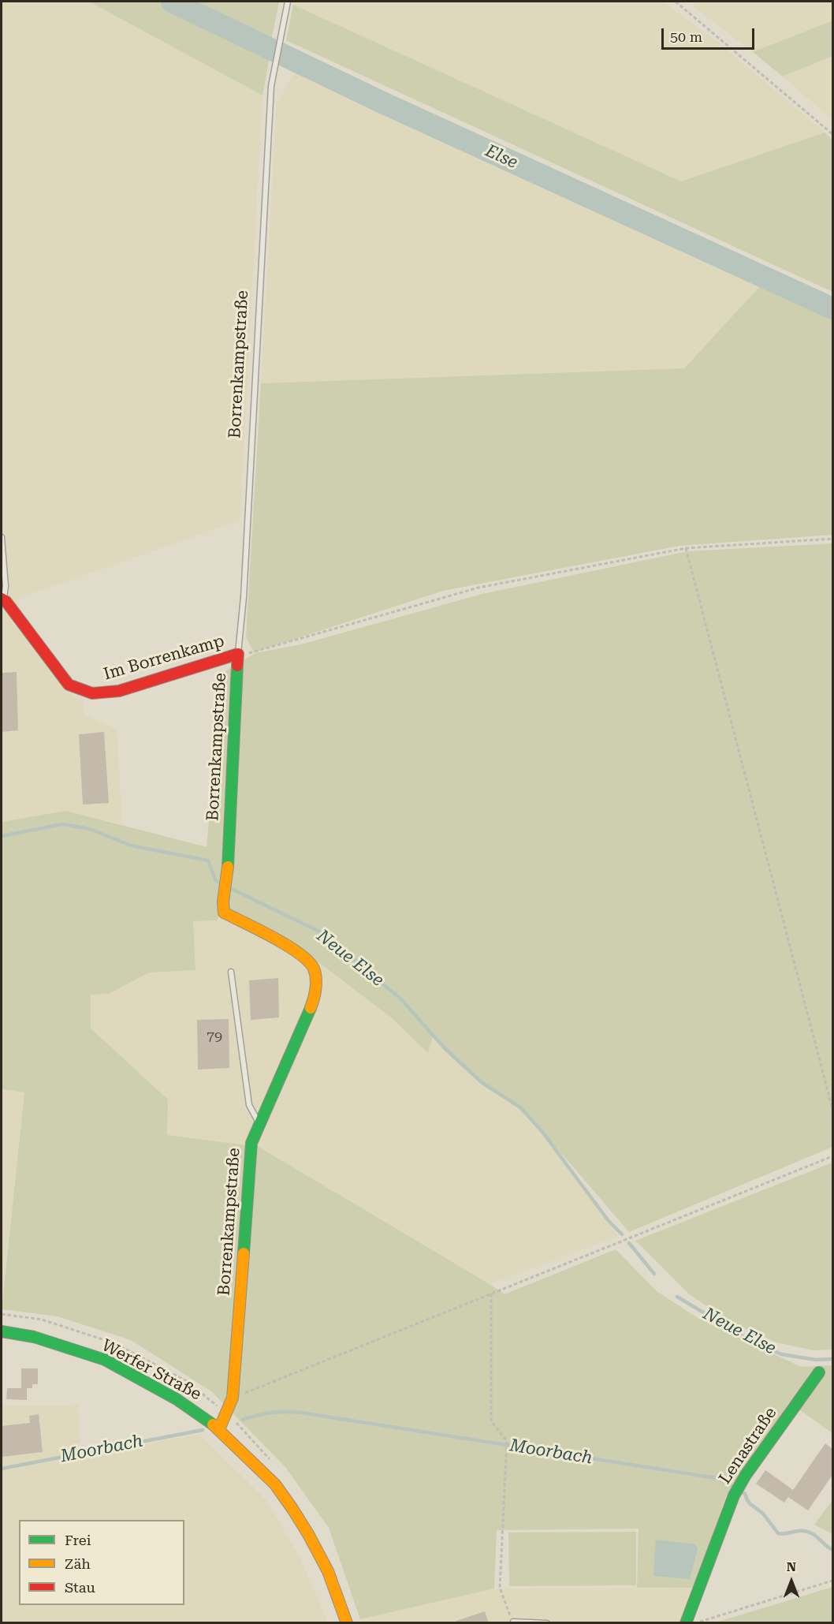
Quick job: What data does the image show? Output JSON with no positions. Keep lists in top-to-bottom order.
{
  "streets": {
    "street": [
      "Borrenkampstraße",
      "Im Borrenkamp",
      "Werfer Straße",
      "Lenastraße"
    ]
  },
  "crossings": [
    ["Borrenkampstraße", "Im Borrenkamp"],
    ["Borrenkampstraße", "Werfer Straße"]
  ],
  "water": ["Else", "Neue Else", "Moorbach"],
  "house_numbers": ["79"],
  "legend": ["Frei", "Zäh", "Stau"],
  "scale_bar": "50 m",
  "north": "top"
}
